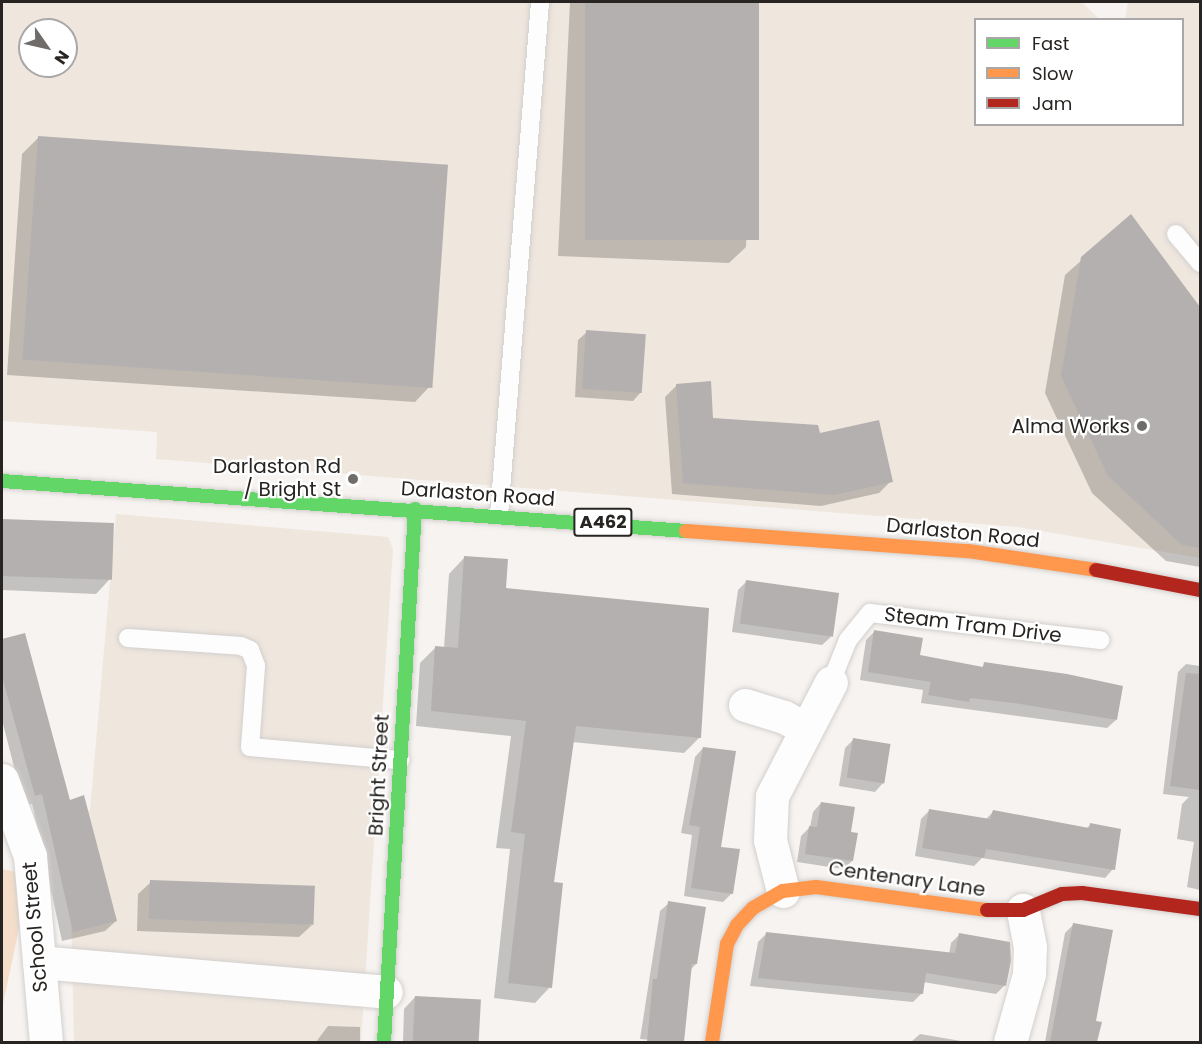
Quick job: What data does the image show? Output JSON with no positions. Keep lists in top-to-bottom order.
{
  "streets": {
    "main road": [
      "Darlaston Road",
      "A462",
      "Bright Street",
      "Centenary Lane"
    ],
    "street": ["Steam Tram Drive", "School Street"]
  },
  "crossings": [
    ["Darlaston Road", "Bright Street"],
    ["Steam Tram Drive", "Centenary Lane"]
  ],
  "places": ["Alma Works", "Darlaston Rd / Bright St"],
  "legend": ["Fast", "Slow", "Jam"],
  "north": "bottom right"
}
